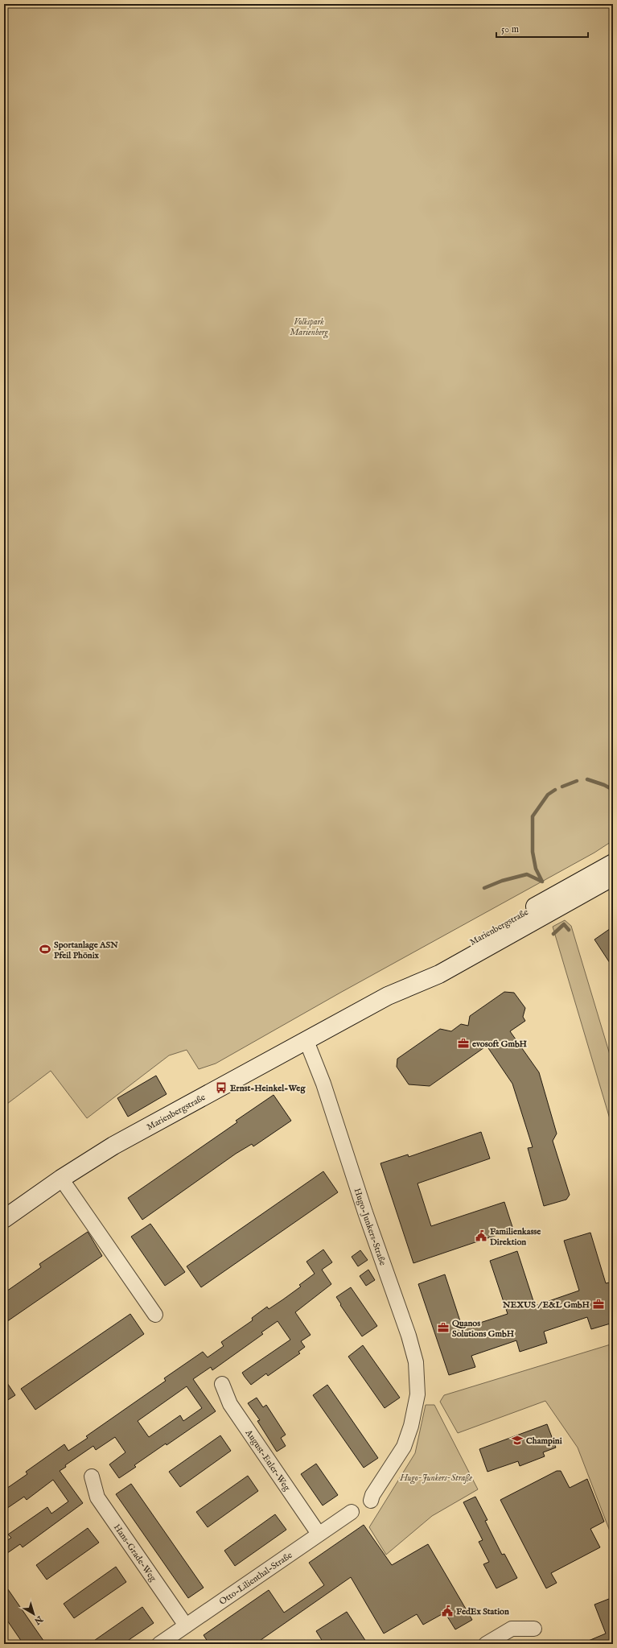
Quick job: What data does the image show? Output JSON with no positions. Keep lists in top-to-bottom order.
{
  "streets": {
    "main road": ["Marienbergstraße"],
    "street": [
      "Hugo-Junkers-Straße",
      "August-Euler-Weg",
      "Hans-Grade-Weg",
      "Otto-Lilienthal-Straße"
    ]
  },
  "crossings": [
    ["Marienbergstraße", "Hugo-Junkers-Straße"],
    ["August-Euler-Weg", "Otto-Lilienthal-Straße"],
    ["Hans-Grade-Weg", "Otto-Lilienthal-Straße"]
  ],
  "parks": ["Volkspark Marienberg", "Hugo-Junkers-Straße"],
  "places": {
    "sports": ["Sportanlage ASN Pfeil Phönix"],
    "office": ["evosoft GmbH", "NEXUS / E&L GmbH", "Quanos Solutions GmbH"],
    "bus stop": ["Ernst-Heinkel-Weg"],
    "public building": ["Familienkasse Direktion", "FedEx Station"],
    "school or university": ["Champini"]
  },
  "scale_bar": "50 m",
  "north": "bottom right"
}
